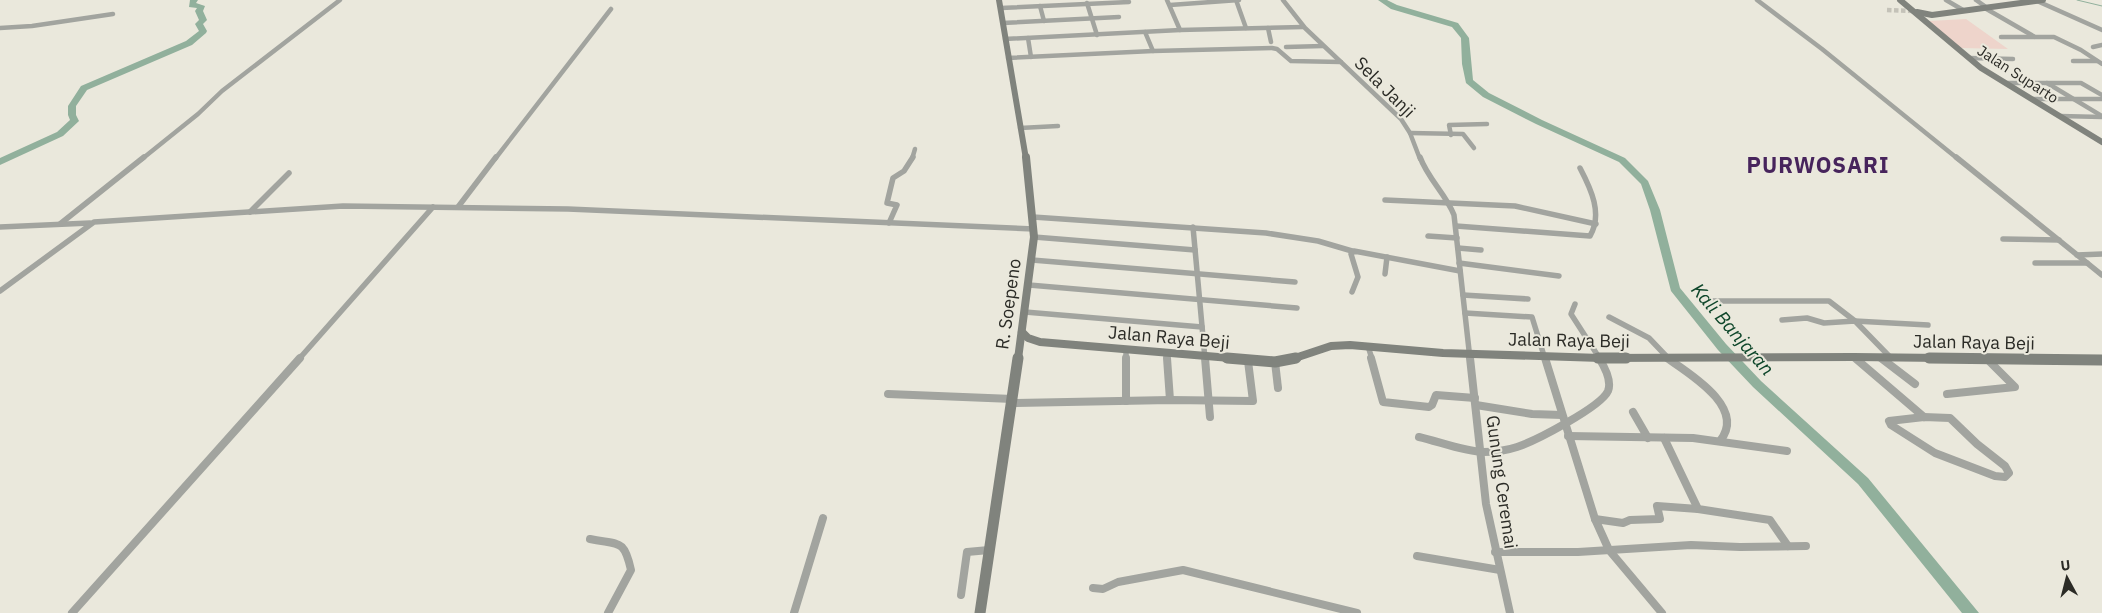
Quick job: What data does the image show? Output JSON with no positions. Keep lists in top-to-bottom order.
{
  "streets": {
    "street": [
      "Jalan Suparto",
      "Sela Janji",
      "R. Soepeno",
      "Jalan Raya Beji",
      "Gunung Ceremai"
    ]
  },
  "crossings": [
    ["Sela Janji", "Jalan Raya Beji"],
    ["Sela Janji", "Gunung Ceremai"],
    ["Jalan Raya Beji", "Gunung Ceremai"]
  ],
  "districts": ["PURWOSARI"],
  "water": ["Kali Banjaran"],
  "north": "top"
}
